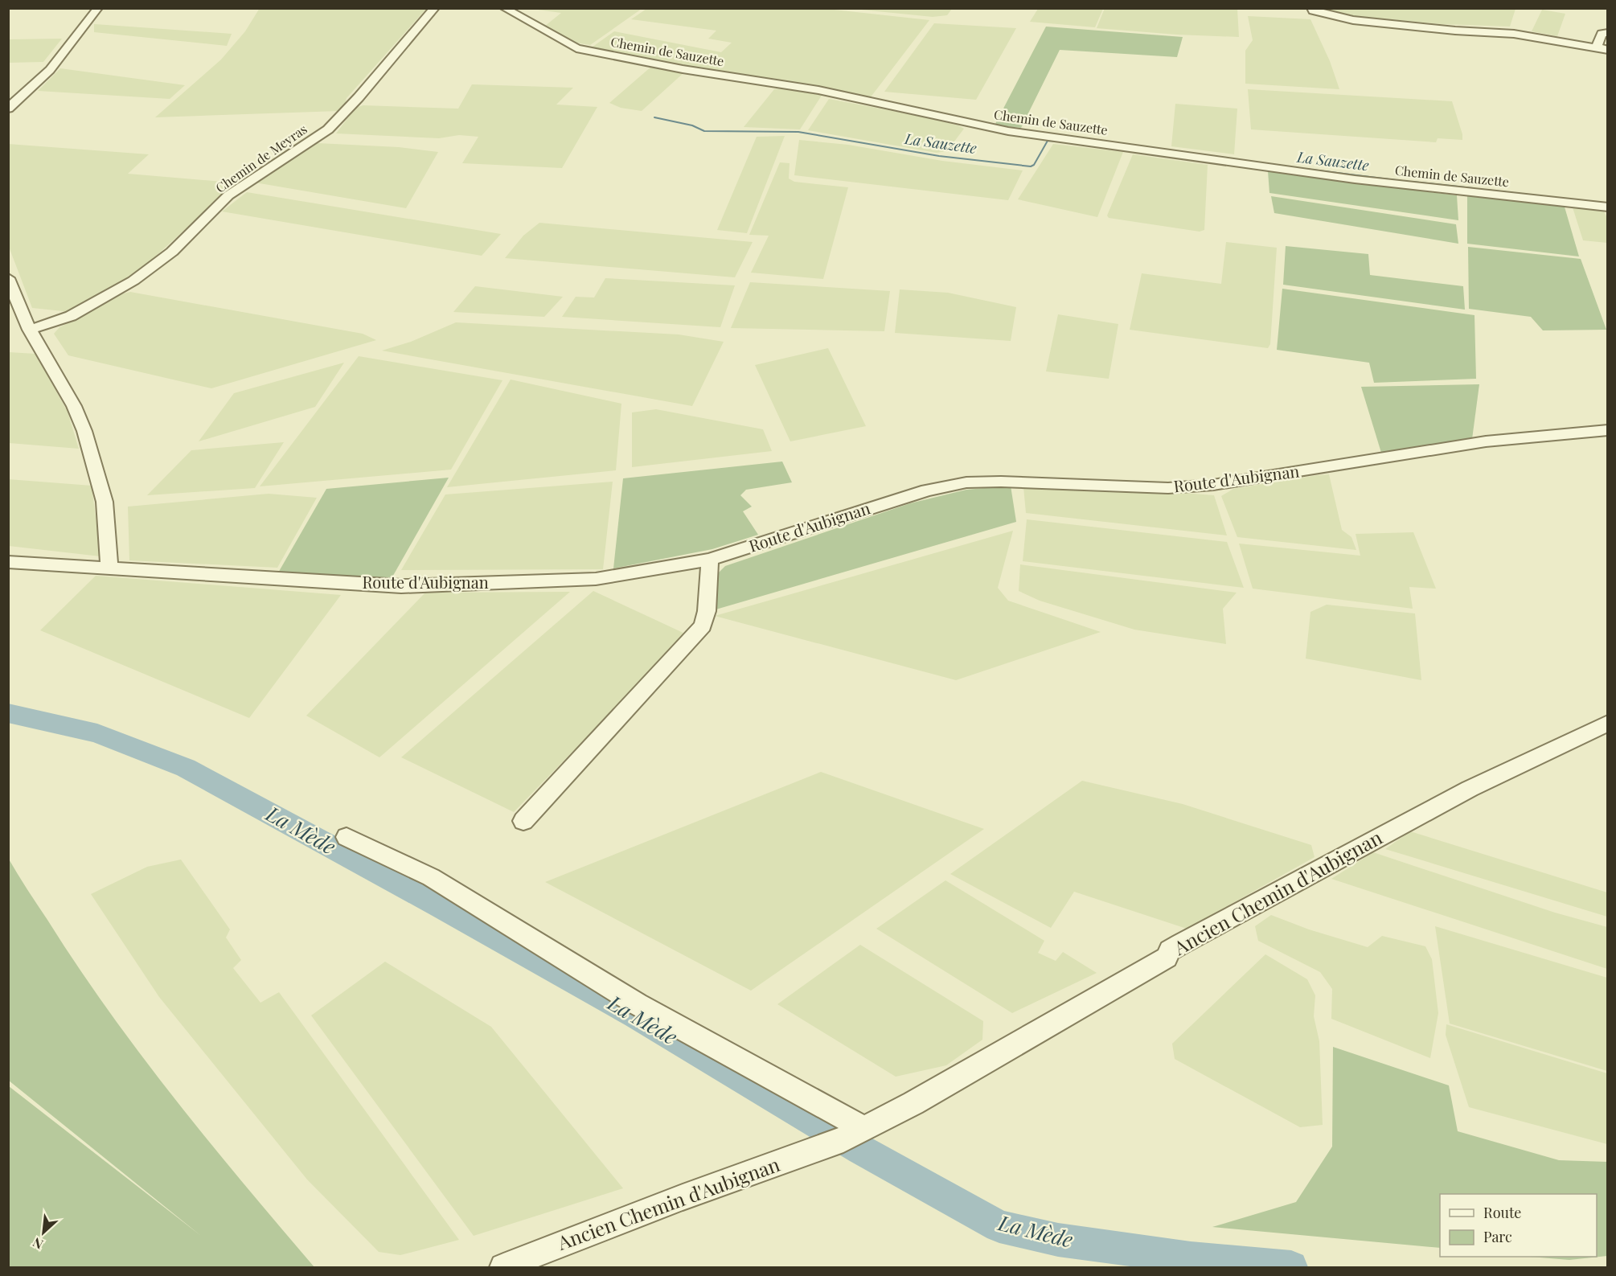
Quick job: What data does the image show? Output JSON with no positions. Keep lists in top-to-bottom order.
{
  "streets": {
    "street": [
      "Chemin de Sauzette",
      "Chemin de Meyras",
      "Route d'Aubignan",
      "Ancien Chemin d'Aubignan"
    ]
  },
  "water": ["La Sauzette", "La Mède"],
  "legend": ["Route", "Parc"],
  "north": "bottom left"
}
